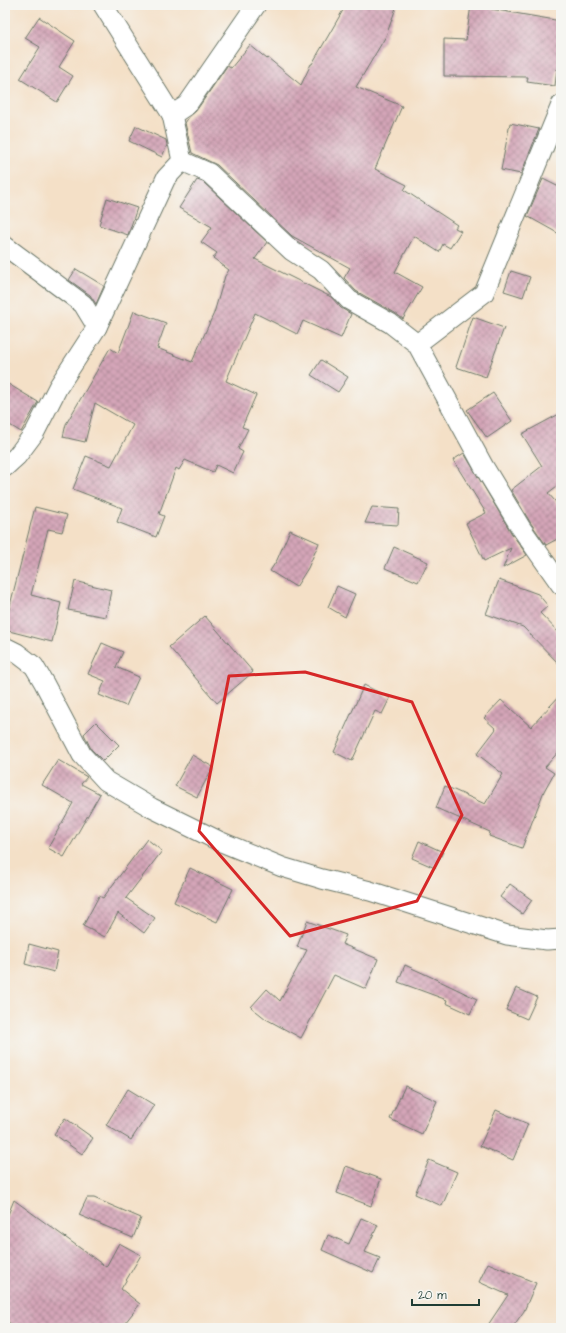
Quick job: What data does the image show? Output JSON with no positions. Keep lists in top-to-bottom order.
{
  "scale_bar": "20 m"
}
